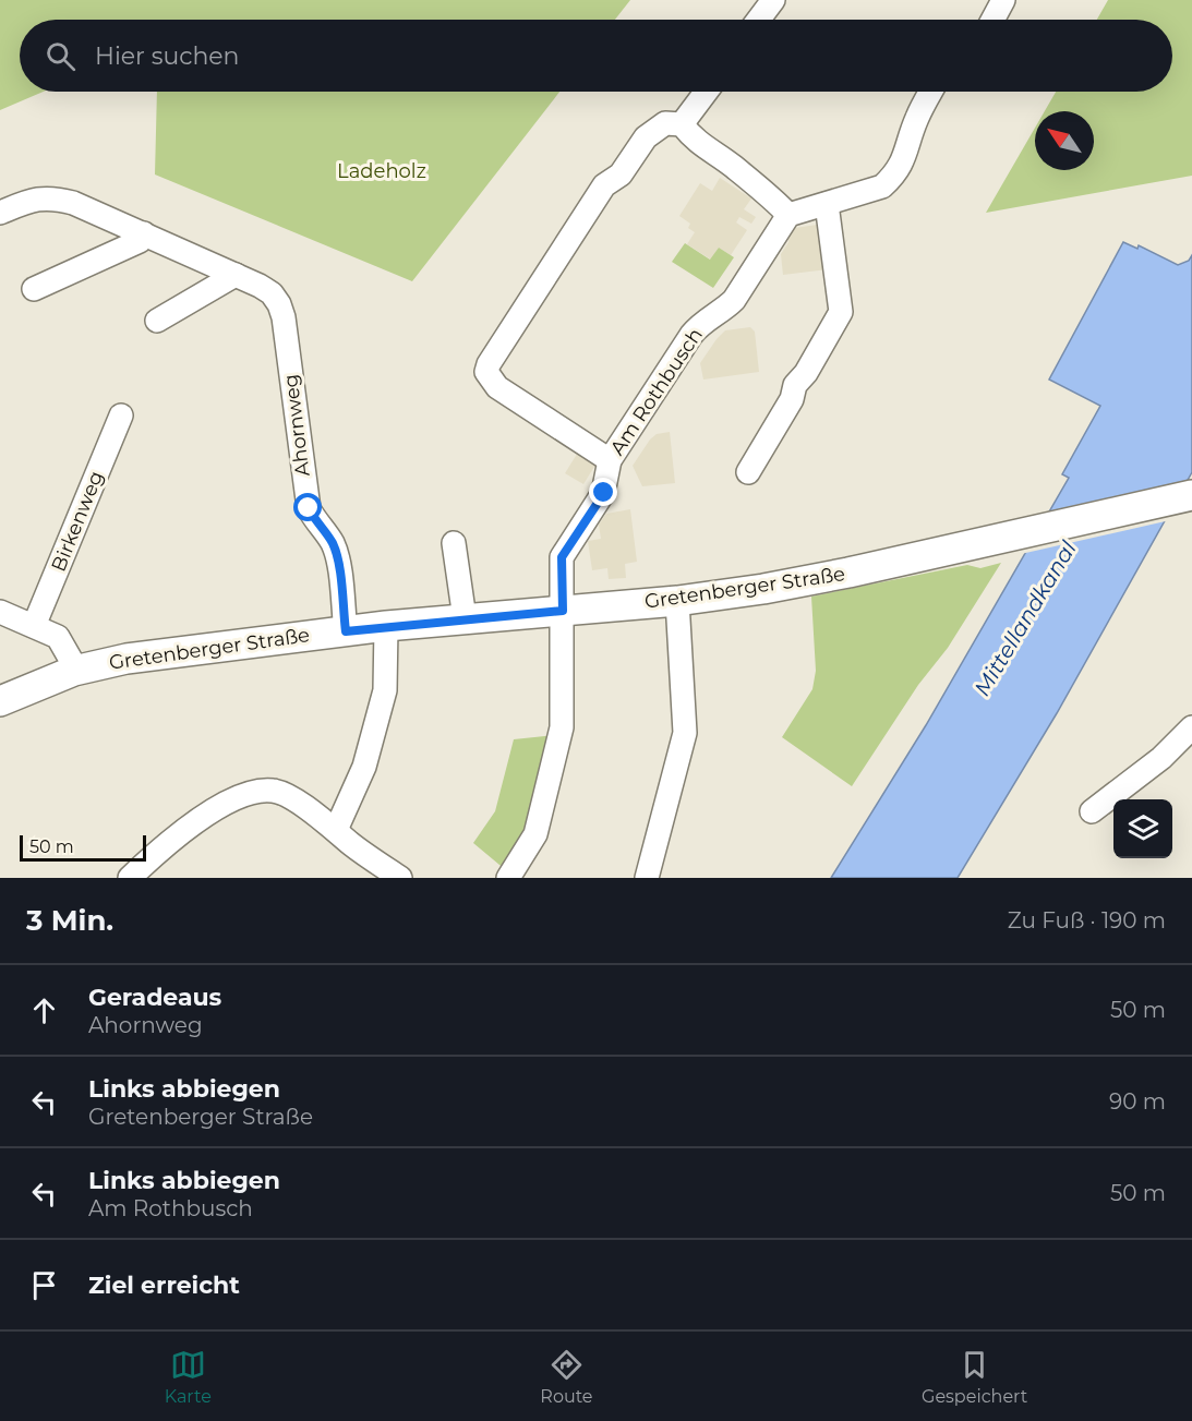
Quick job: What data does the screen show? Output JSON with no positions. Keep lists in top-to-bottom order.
{
  "streets": {
    "main road": ["Gretenberger Straße"],
    "street": ["Am Rothbusch", "Ahornweg", "Birkenweg"]
  },
  "crossings": [
    ["Am Rothbusch", "Gretenberger Straße"],
    ["Ahornweg", "Gretenberger Straße"]
  ],
  "water": ["Mittellandkanal"],
  "parks": ["Ladeholz"],
  "scale_bar": "50 m",
  "north": "top left",
  "page": {
    "search": "Hier suchen",
    "scale": "50 m",
    "heading": ["3 Min.", "Zu Fuß · 190 m"],
    "list": [
      ["Geradeaus", "Ahornweg", "50 m"],
      ["Links abbiegen", "Gretenberger Straße", "90 m"],
      ["Links abbiegen", "Am Rothbusch", "50 m"],
      "Ziel erreicht"
    ],
    "nav": ["Karte", "Route", "Gespeichert"]
  }
}
